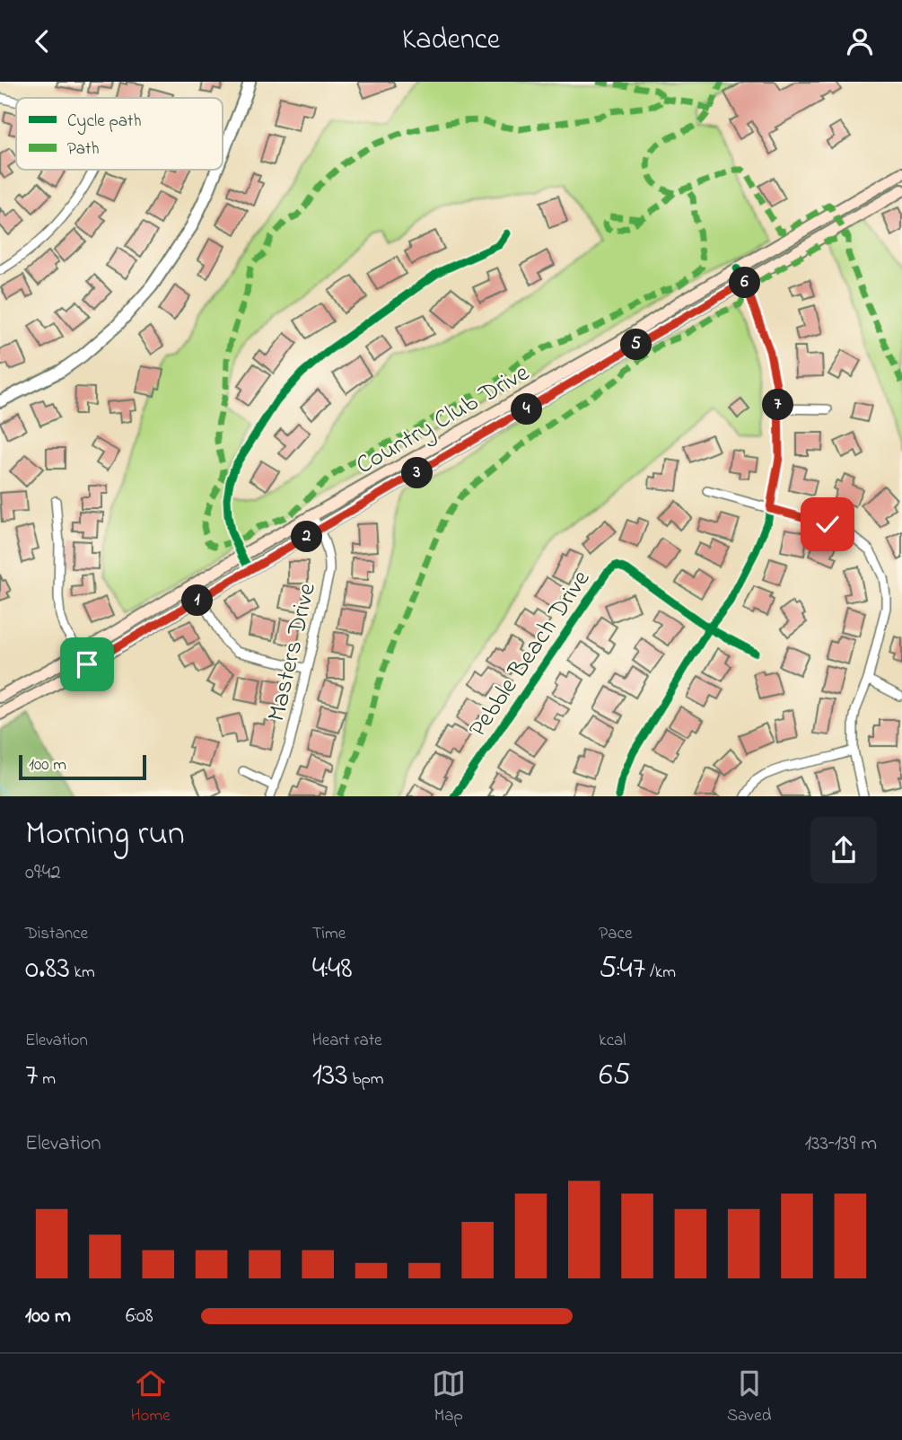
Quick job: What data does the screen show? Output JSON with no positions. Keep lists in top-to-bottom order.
{
  "streets": {
    "main road": ["Country Club Drive"],
    "street": ["Masters Drive", "Pebble Beach Drive"]
  },
  "crossings": [
    ["Country Club Drive", "Masters Drive"]
  ],
  "legend": ["Cycle path", "Path"],
  "scale_bar": "100 m",
  "page": {
    "header": "Kadence",
    "pins": [
      "6",
      "5",
      "7",
      "4",
      "3",
      "2",
      "1"
    ],
    "scale": "100 m",
    "heading": ["Morning run", "09:42"],
    "stats": [
      ["Distance", "0.83 km"],
      ["Time", "4:48"],
      ["Pace", "5:47 /km"],
      ["Elevation", "7 m"],
      ["Heart rate", "133 bpm"],
      ["kcal", "65"]
    ],
    "chart": ["Elevation", "133–139 m"],
    "list": [
      {
        "name": "100 m",
        "note": "6:08"
      }
    ],
    "tabs": ["Home", "Map", "Saved"]
  }
}
